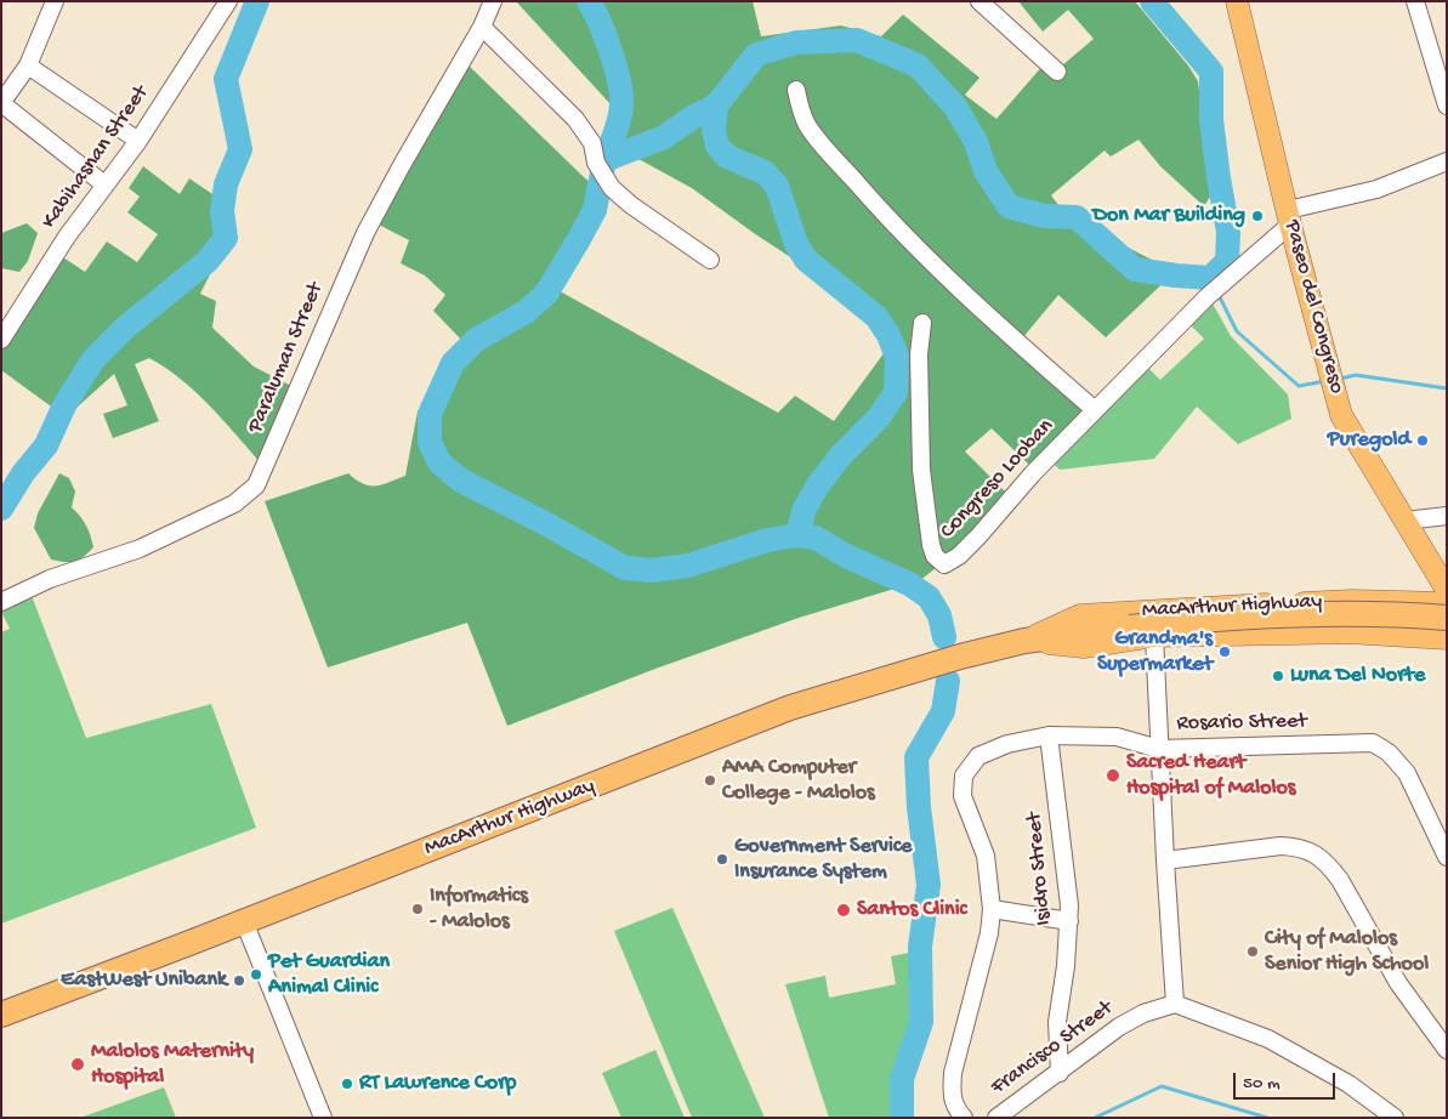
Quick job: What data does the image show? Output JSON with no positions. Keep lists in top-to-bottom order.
{
  "streets": {
    "highway": ["MacArthur Highway"],
    "main road": ["Paseo del Congreso"],
    "street": [
      "Kabihasnan Street",
      "Paraluman Street",
      "Congreso Looban",
      "Rosario Street",
      "Isidro Street",
      "Francisco Street"
    ]
  },
  "crossings": [
    ["Paseo del Congreso", "Congreso Looban"],
    ["Rosario Street", "Isidro Street"],
    ["Isidro Street", "Francisco Street"]
  ],
  "places": [
    "Don Mar Building",
    "Puregold",
    "Grandma's Supermarket",
    "Luna Del Norte",
    "Sacred Heart Hospital of Malolos",
    "AMA Computer College - Malolos",
    "Government Service Insurance System",
    "Informatics - Malolos",
    "Santos Clinic",
    "City of Malolos Senior High School",
    "Pet Guardian Animal Clinic",
    "EastWest Unibank",
    "Malolos Maternity Hospital",
    "RT Lawrence Corp"
  ],
  "scale_bar": "50 m"
}
